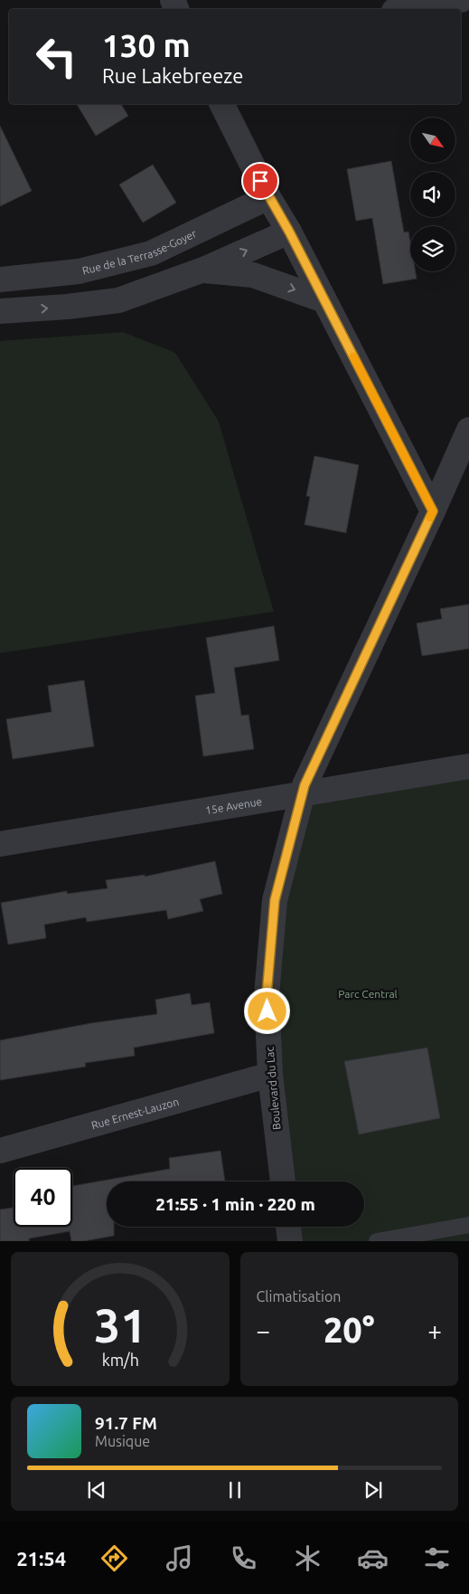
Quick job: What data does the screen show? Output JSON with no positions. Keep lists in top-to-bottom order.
{
  "streets": {
    "street": [
      "Rue de la Terrasse-Goyer",
      "15e Avenue",
      "Boulevard du Lac",
      "Rue Ernest-Lauzon"
    ]
  },
  "crossings": [
    ["15e Avenue", "Boulevard du Lac"],
    ["Boulevard du Lac", "Rue Ernest-Lauzon"]
  ],
  "parks": ["Parc Central"],
  "north": "bottom right",
  "page": {
    "turn": ["130 m", "Rue Lakebreeze"],
    "limit": "40",
    "trip": "21:55 · 1 min · 220 m",
    "tile": "Climatisation",
    "heat": ["−", "20°", "+"],
    "song": ["91.7 FM", "Musique"],
    "tabs": "21:54",
    "gauge": ["31", "km/h"]
  }
}
